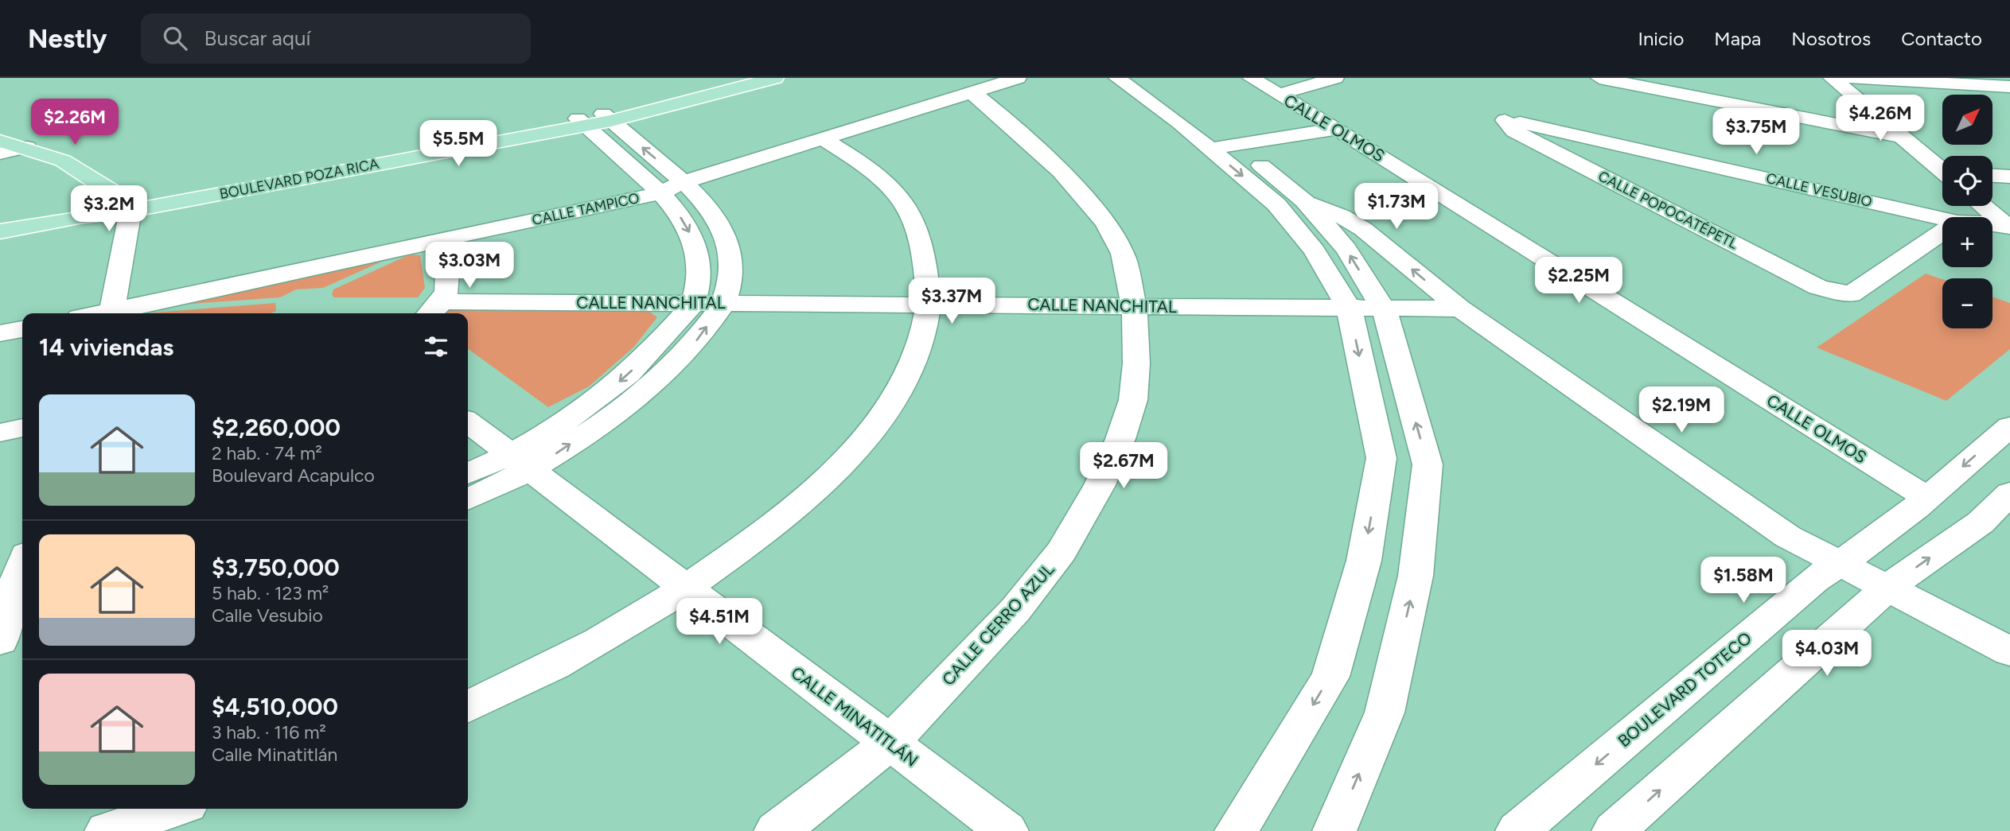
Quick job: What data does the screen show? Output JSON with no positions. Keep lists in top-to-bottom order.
{
  "streets": {
    "main road": ["BOULEVARD POZA RICA"],
    "street": [
      "CALLE OLMOS",
      "CALLE VESUBIO",
      "CALLE TAMPICO",
      "CALLE POPOCATÉPETL",
      "CALLE NANCHITAL",
      "CALLE CERRO AZUL",
      "BOULEVARD TOTECO",
      "CALLE MINATITLÁN"
    ]
  },
  "crossings": [
    ["CALLE OLMOS", "BOULEVARD TOTECO"],
    ["CALLE VESUBIO", "CALLE POPOCATÉPETL"],
    ["CALLE TAMPICO", "CALLE CERRO AZUL"],
    ["CALLE NANCHITAL", "CALLE CERRO AZUL"],
    ["CALLE CERRO AZUL", "CALLE MINATITLÁN"]
  ],
  "north": "top right",
  "page": {
    "header": "Nestly",
    "search": "Buscar aquí",
    "nav": [
      "Inicio",
      "Mapa",
      "Nosotros",
      "Contacto"
    ],
    "map_buttons": ["+", "−"],
    "price": [
      "$4.26M",
      "$2.26M",
      "$3.75M",
      "$5.5M",
      "$1.73M",
      "$3.2M",
      "$3.03M",
      "$2.25M",
      "$3.37M",
      "$2.19M",
      "$2.67M",
      "$1.58M",
      "$4.51M",
      "$4.03M"
    ],
    "heading": "14 viviendas",
    "list": [
      {
        "name": "$2,260,000",
        "note": "2 hab. · 74 m² · Boulevard Acapulco"
      },
      {
        "name": "$3,750,000",
        "note": "5 hab. · 123 m² · Calle Vesubio"
      },
      {
        "name": "$4,510,000",
        "note": "3 hab. · 116 m² · Calle Minatitlán"
      }
    ]
  }
}
